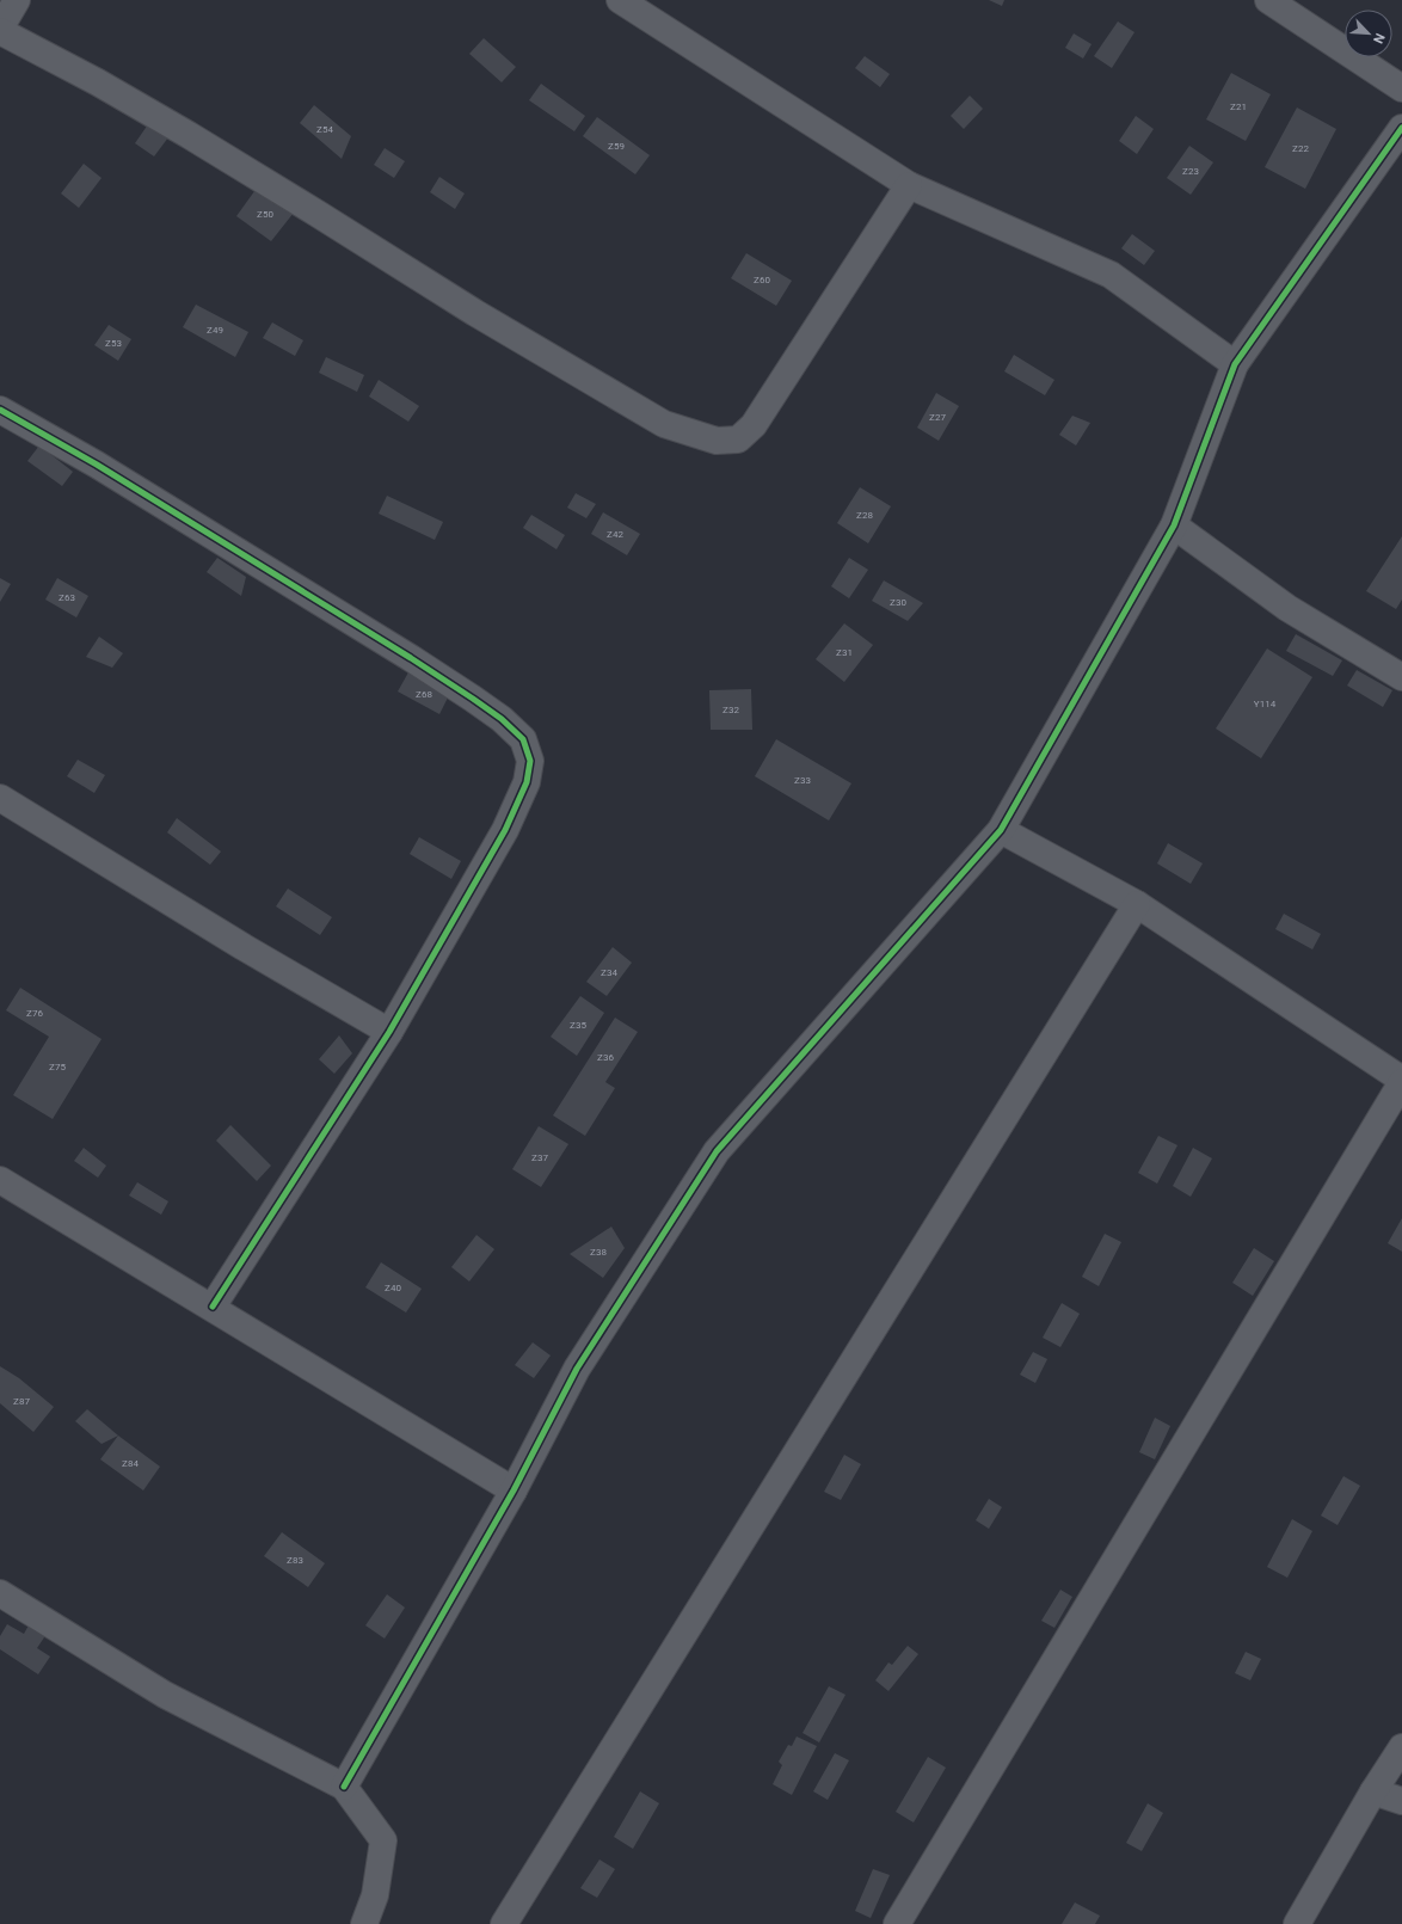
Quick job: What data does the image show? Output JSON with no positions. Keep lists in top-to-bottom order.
{
  "house_numbers": [
    "Z21",
    "Z54",
    "Z59",
    "Z22",
    "Z23",
    "Z50",
    "Z60",
    "Z49",
    "Z53",
    "Z27",
    "Z28",
    "Z42",
    "Z63",
    "Z30",
    "Z31",
    "Z68",
    "Y114",
    "Z32",
    "Z33",
    "Z34",
    "Z76",
    "Z35",
    "Z36",
    "Z75",
    "Z37",
    "Z38",
    "Z40",
    "Z87",
    "Z84",
    "Z83"
  ],
  "north": "bottom right"
}
